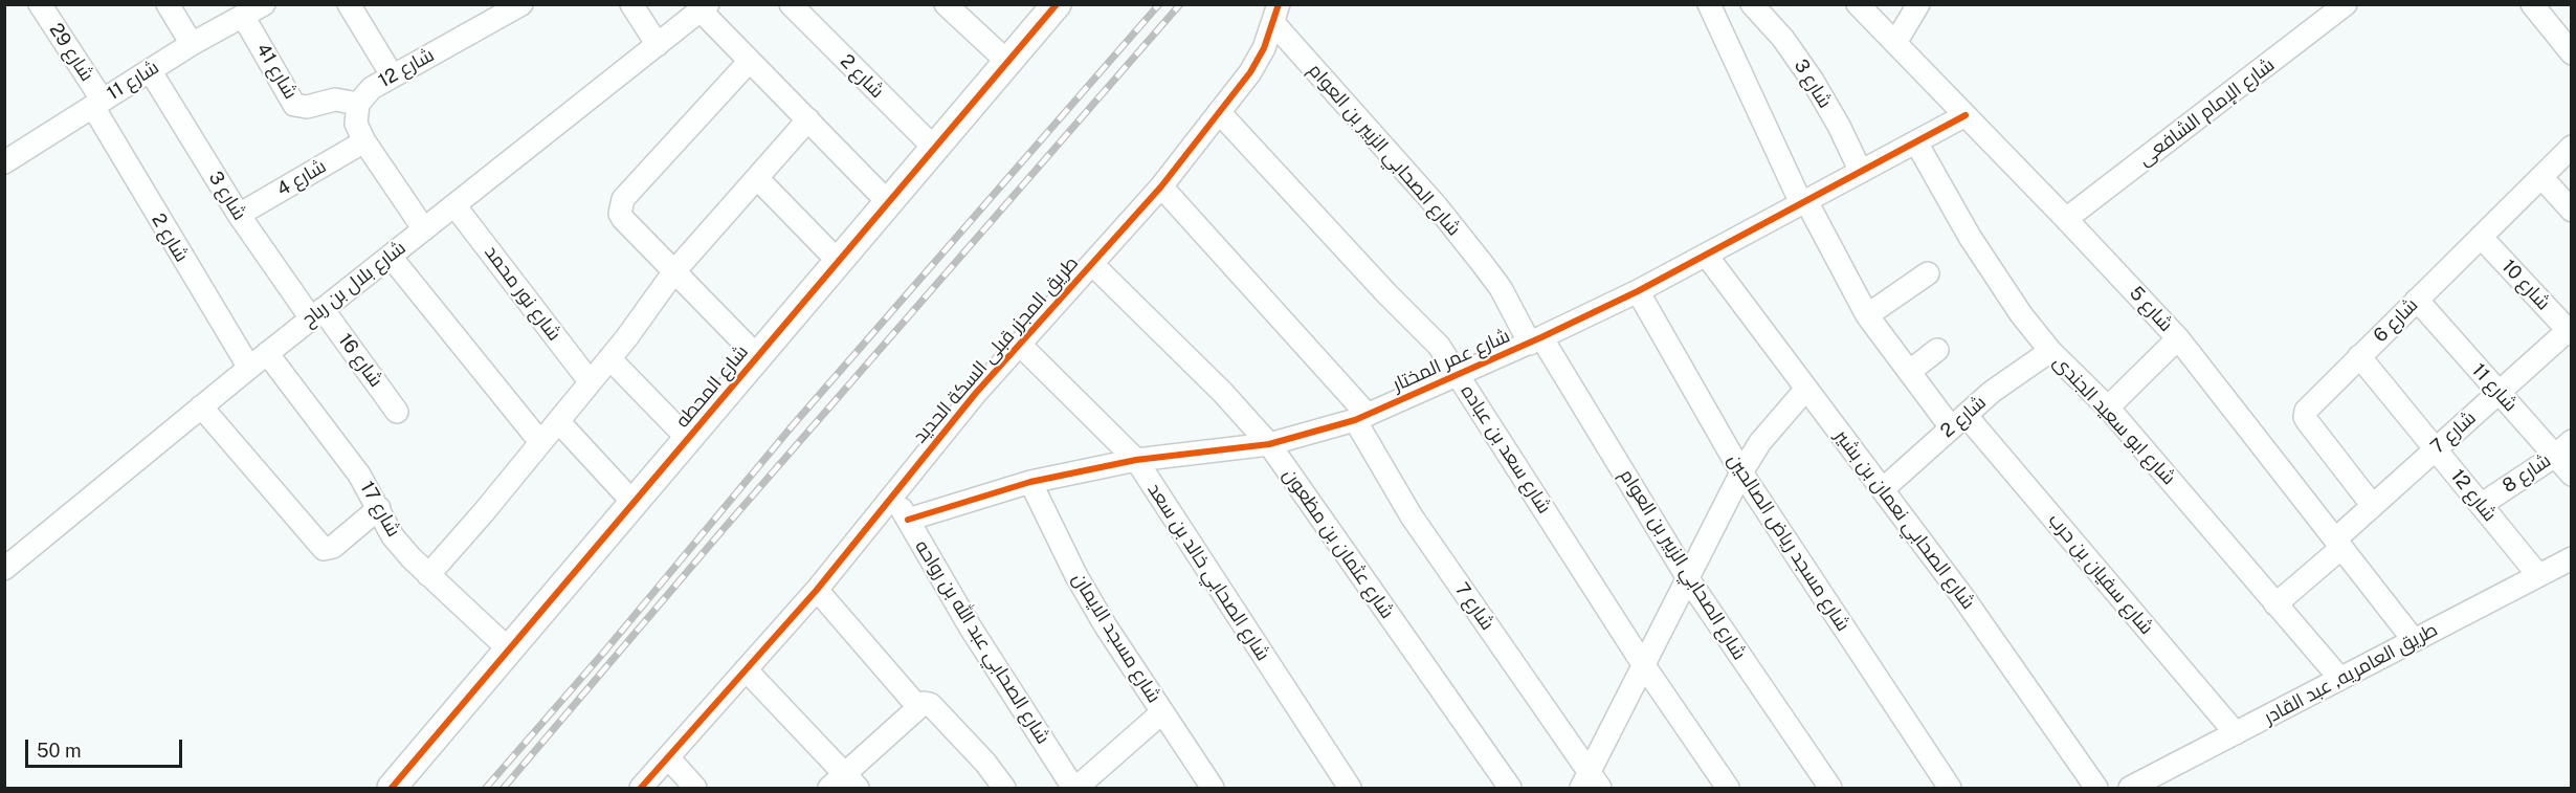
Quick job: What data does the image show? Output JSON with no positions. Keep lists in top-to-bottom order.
{
  "streets": {
    "street": [
      "شارع 29",
      "شارع 12",
      "شارع 41",
      "شارع 2",
      "شارع 11",
      "شارع 3",
      "شارع الإمام الشافعى",
      "شارع الصحابي الزبير بن العوام",
      "شارع 4",
      "شارع بلال بن رباح",
      "شارع 10",
      "شارع نور محمد",
      "شارع 5",
      "شارع 6",
      "طريق المجزر قبلى السكة الحديد",
      "شارع 16",
      "شارع عمر المختار",
      "شارع المحطه",
      "شارع ابو سعيد الجندى",
      "شارع 7",
      "شارع سعد بن عباده",
      "شارع 8",
      "شارع 17",
      "شارع الصحابي نعمان بن بشير",
      "شارع مسجد رياض الصالحين",
      "شارع عثمان بن مظعون",
      "شارع الصحابي خالد بن سعد",
      "شارع سفيان بن حرب",
      "شارع مسجد الايمان",
      "شارع الصحابي عبد الله بن رواحه",
      "طريق العامريه, عبد القادر"
    ]
  },
  "crossings": [
    ["شارع 29", "شارع 2"],
    ["شارع 29", "شارع 11"],
    ["شارع 12", "شارع 41"],
    ["شارع 12", "شارع 6"],
    ["شارع 12", "شارع 7"],
    ["شارع 12", "شارع 8"],
    ["شارع 12", "طريق العامريه, عبد القادر"],
    ["شارع 41", "شارع 11"],
    ["شارع 2", "شارع 11"],
    ["شارع 2", "شارع بلال بن رباح"],
    ["شارع 2", "شارع المحطه"],
    ["شارع 2", "شارع ابو سعيد الجندى"],
    ["شارع 2", "شارع الصحابي نعمان بن بشير"],
    ["شارع 2", "شارع سفيان بن حرب"],
    ["شارع 11", "شارع 3"],
    ["شارع 11", "شارع 6"],
    ["شارع 11", "شارع 7"],
    ["شارع 11", "شارع 8"],
    ["شارع 3", "شارع 4"],
    ["شارع 3", "شارع بلال بن رباح"],
    ["شارع 3", "شارع 16"],
    ["شارع 3", "شارع عمر المختار"],
    ["شارع الإمام الشافعى", "شارع 5"],
    ["شارع الصحابي الزبير بن العوام", "طريق المجزر قبلى السكة الحديد"],
    ["شارع الصحابي الزبير بن العوام", "شارع عمر المختار"],
    ["شارع بلال بن رباح", "شارع نور محمد"],
    ["شارع بلال بن رباح", "شارع 16"],
    ["شارع بلال بن رباح", "شارع 17"],
    ["شارع 10", "شارع 6"],
    ["شارع 10", "شارع 7"],
    ["شارع 5", "شارع عمر المختار"],
    ["شارع 5", "شارع 7"],
    ["شارع 5", "طريق العامريه, عبد القادر"],
    ["شارع 6", "شارع 7"],
    ["طريق المجزر قبلى السكة الحديد", "شارع 7"],
    ["طريق المجزر قبلى السكة الحديد", "شارع سعد بن عباده"],
    ["طريق المجزر قبلى السكة الحديد", "شارع عثمان بن مظعون"],
    ["طريق المجزر قبلى السكة الحديد", "شارع الصحابي خالد بن سعد"],
    ["طريق المجزر قبلى السكة الحديد", "شارع الصحابي عبد الله بن رواحه"],
    ["شارع عمر المختار", "شارع ابو سعيد الجندى"],
    ["شارع عمر المختار", "شارع 7"],
    ["شارع عمر المختار", "شارع سعد بن عباده"],
    ["شارع عمر المختار", "شارع الصحابي نعمان بن بشير"],
    ["شارع عمر المختار", "شارع مسجد رياض الصالحين"],
    ["شارع عمر المختار", "شارع عثمان بن مظعون"],
    ["شارع عمر المختار", "شارع الصحابي خالد بن سعد"],
    ["شارع عمر المختار", "شارع سفيان بن حرب"],
    ["شارع عمر المختار", "شارع مسجد الايمان"],
    ["شارع عمر المختار", "شارع الصحابي عبد الله بن رواحه"],
    ["شارع المحطه", "شارع 17"],
    ["شارع ابو سعيد الجندى", "شارع 7"],
    ["شارع ابو سعيد الجندى", "طريق العامريه, عبد القادر"],
    ["شارع سفيان بن حرب", "طريق العامريه, عبد القادر"]
  ],
  "scale_bar": "50 m"
}
